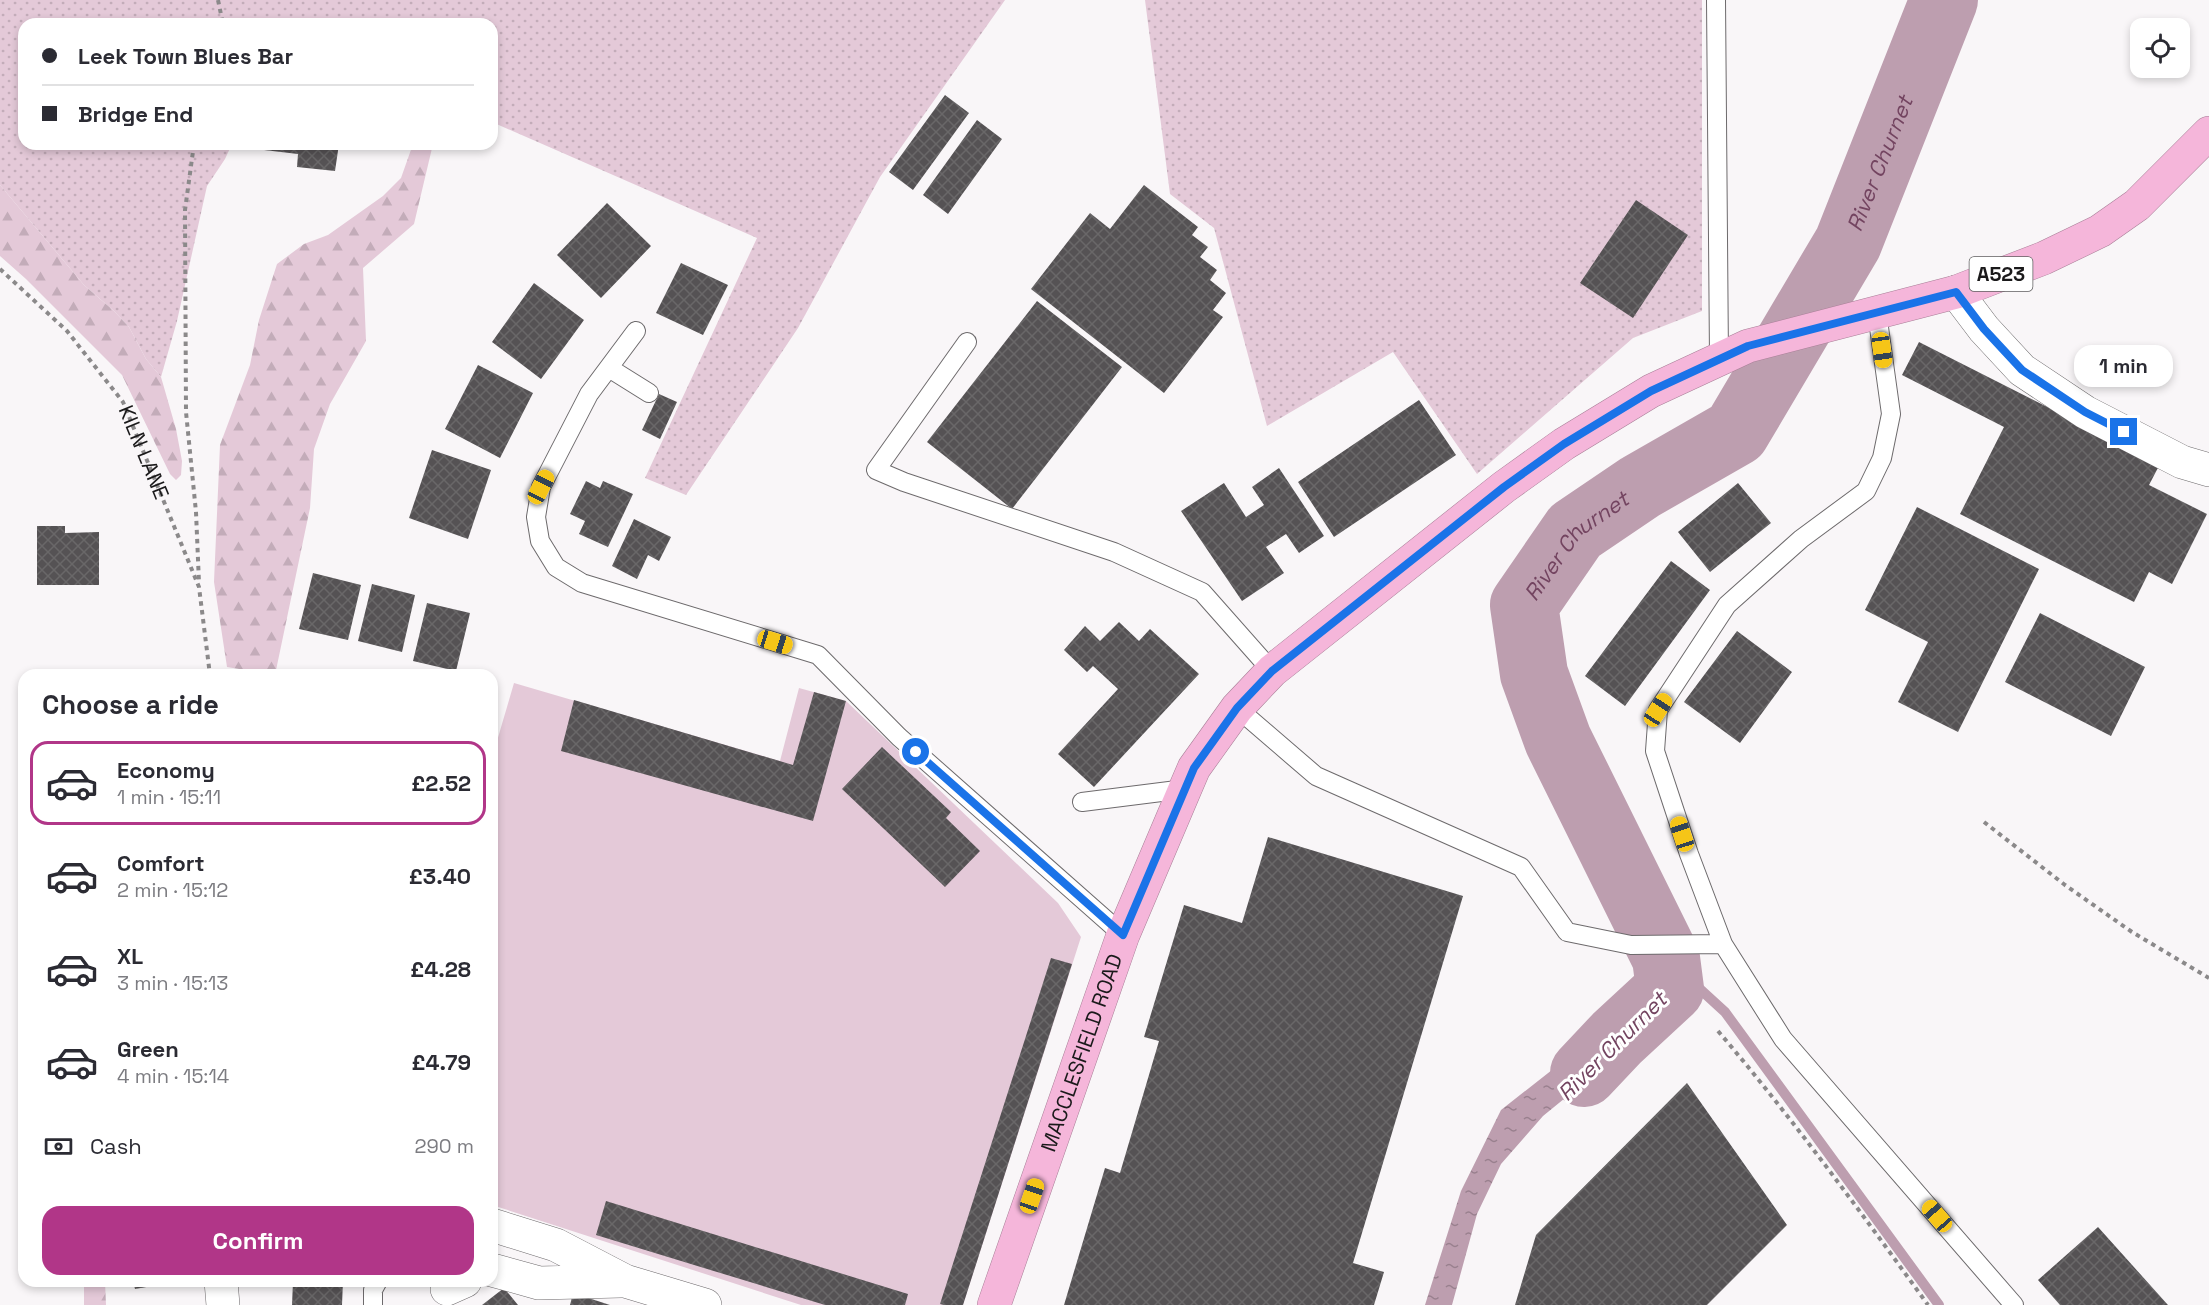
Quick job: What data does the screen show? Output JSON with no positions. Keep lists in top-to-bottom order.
{
  "streets": {
    "highway": ["A523", "MACCLESFIELD ROAD"],
    "path": ["KILN LANE"]
  },
  "water": ["River Churnet"],
  "page": {
    "banner": ["Leek Town Blues Bar", "Bridge End"],
    "bubble": "1 min",
    "heading": "Choose a ride",
    "list": [
      {
        "name": "Economy",
        "note": "1 min · 15:11",
        "value": "£2.52"
      },
      {
        "name": "Comfort",
        "note": "2 min · 15:12",
        "value": "£3.40"
      },
      {
        "name": "XL",
        "note": "3 min · 15:13",
        "value": "£4.28"
      },
      {
        "name": "Green",
        "note": "4 min · 15:14",
        "value": "£4.79"
      }
    ],
    "pay": ["Cash", "290 m"],
    "buttons": "Confirm"
  }
}
